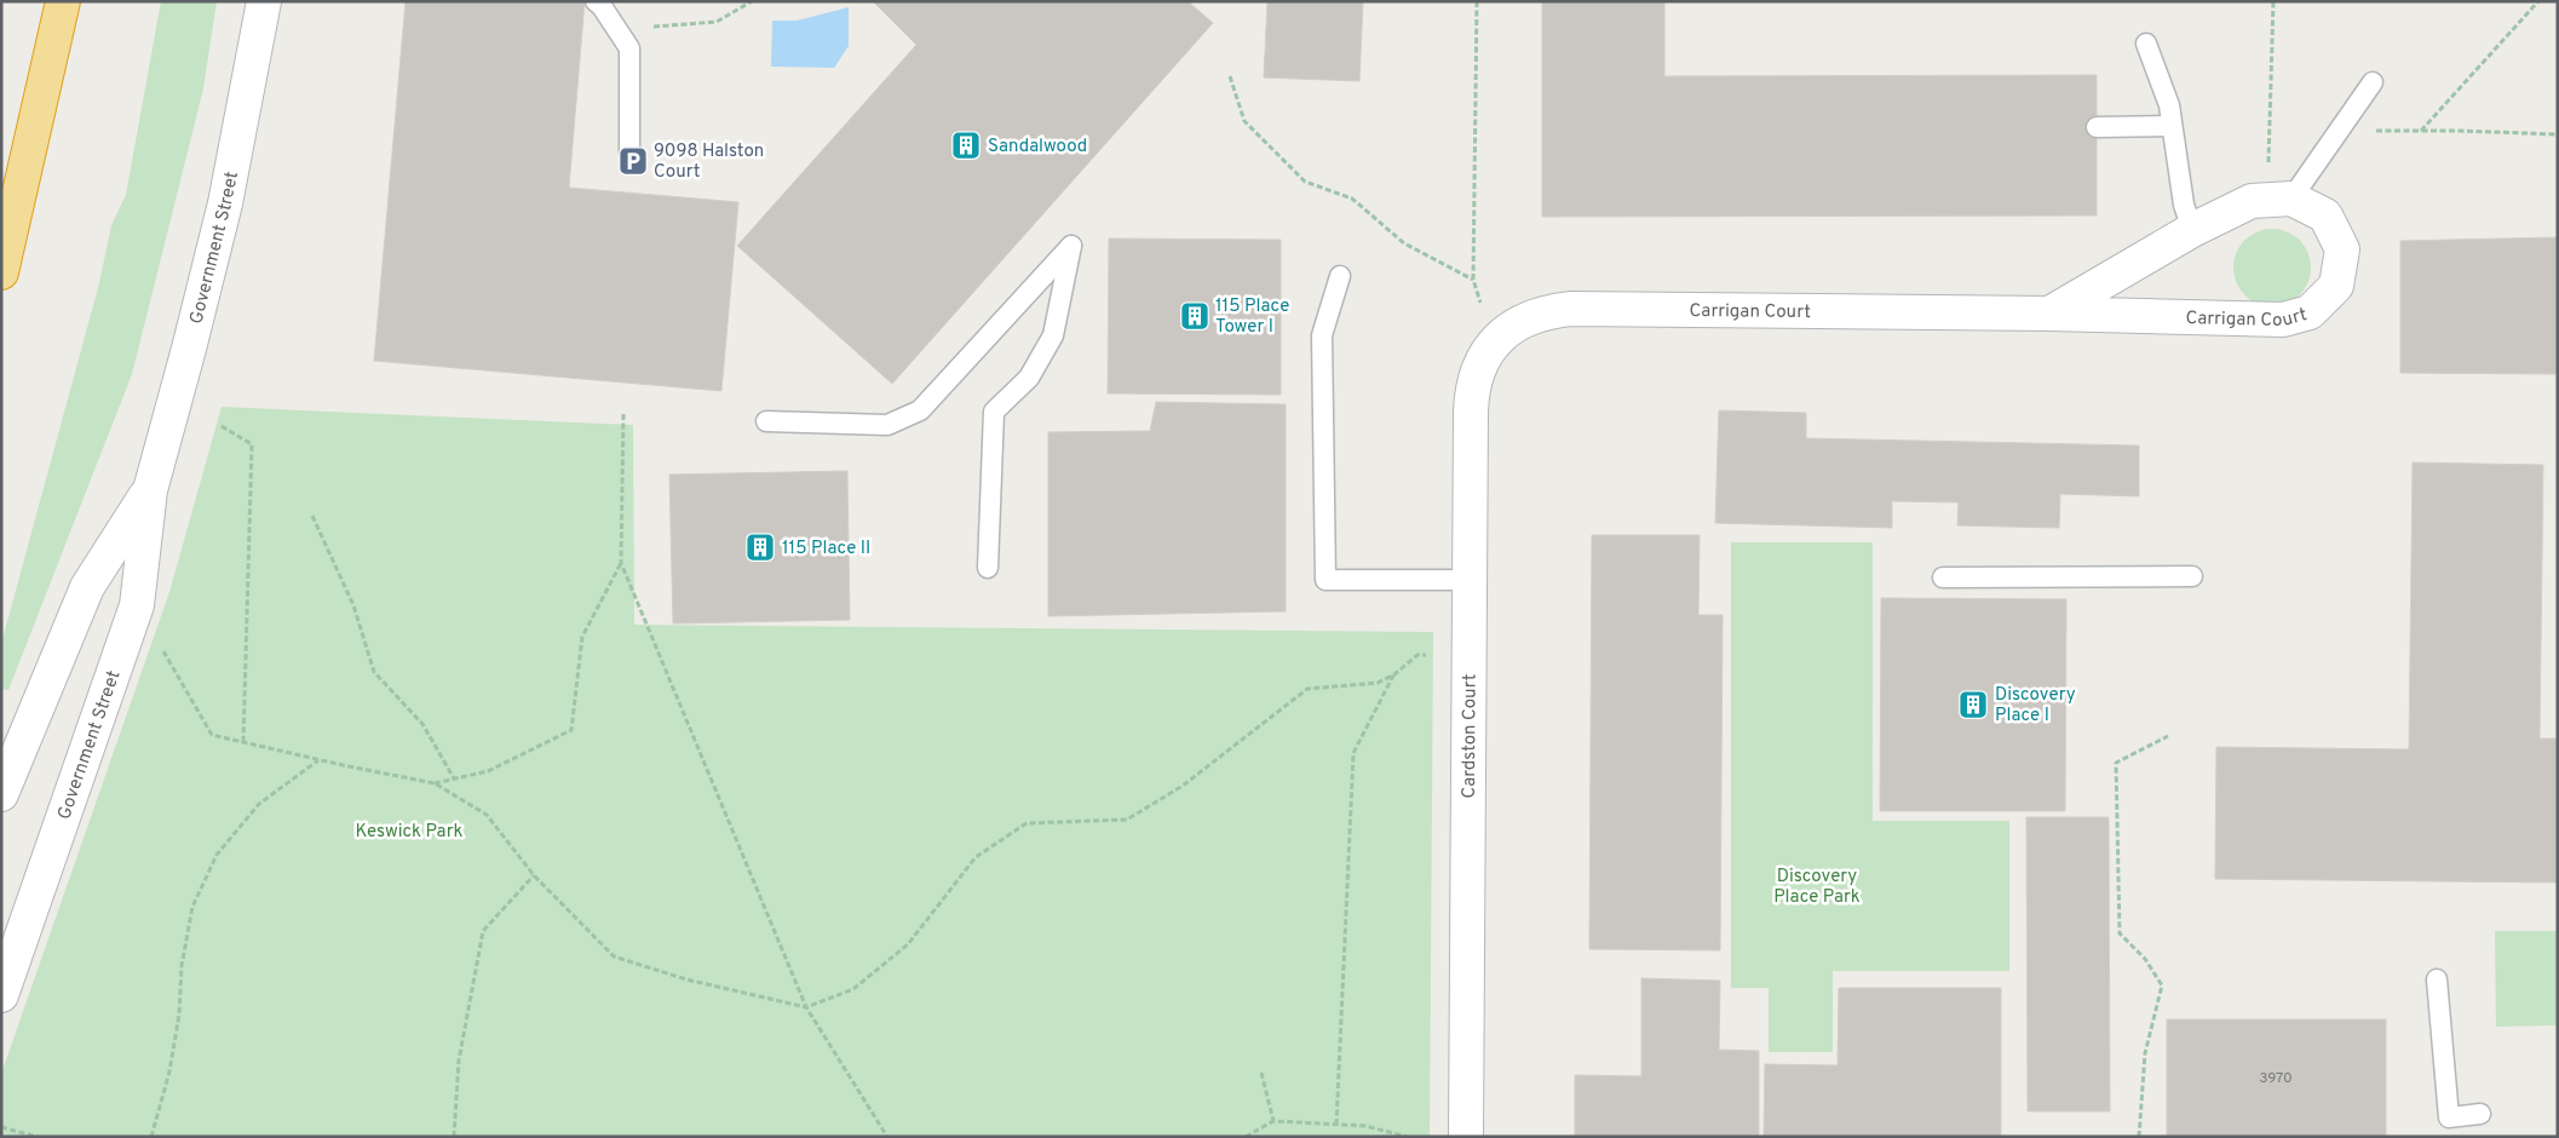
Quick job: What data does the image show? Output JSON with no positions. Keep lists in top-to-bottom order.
{
  "streets": {
    "street": ["Government Street", "Carrigan Court", "Cardston Court"]
  },
  "crossings": [
    ["Carrigan Court", "Cardston Court"]
  ],
  "parks": ["Keswick Park", "Discovery Place Park"],
  "places": {
    "building": [
      "Sandalwood",
      "115 Place Tower I",
      "115 Place II",
      "Discovery Place I"
    ],
    "parking": ["9098 Halston Court"]
  },
  "house_numbers": ["3970"]
}
